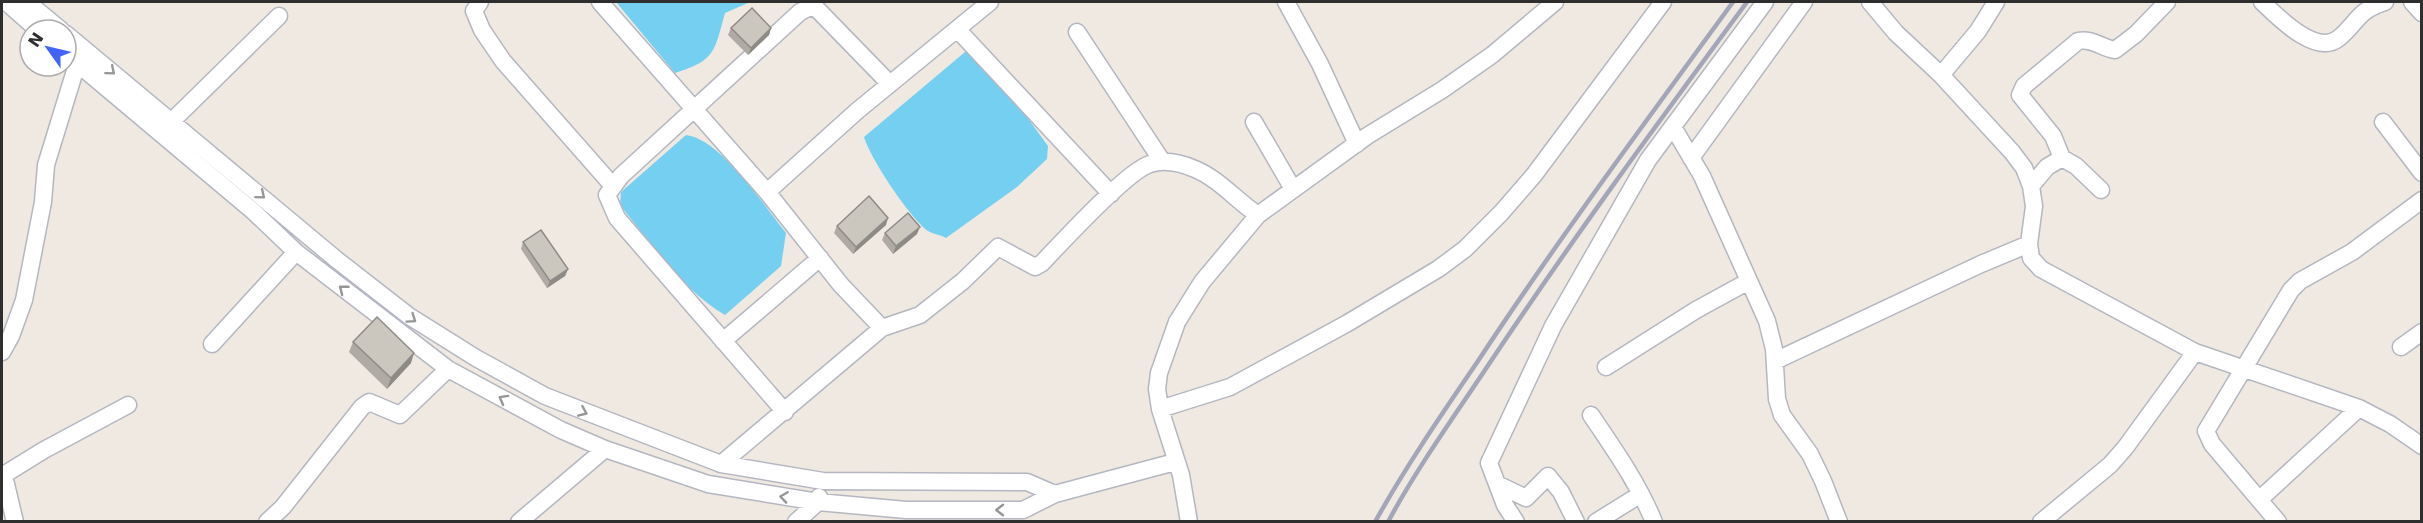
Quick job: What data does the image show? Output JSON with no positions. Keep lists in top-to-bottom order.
{
  "north": "top left"
}
